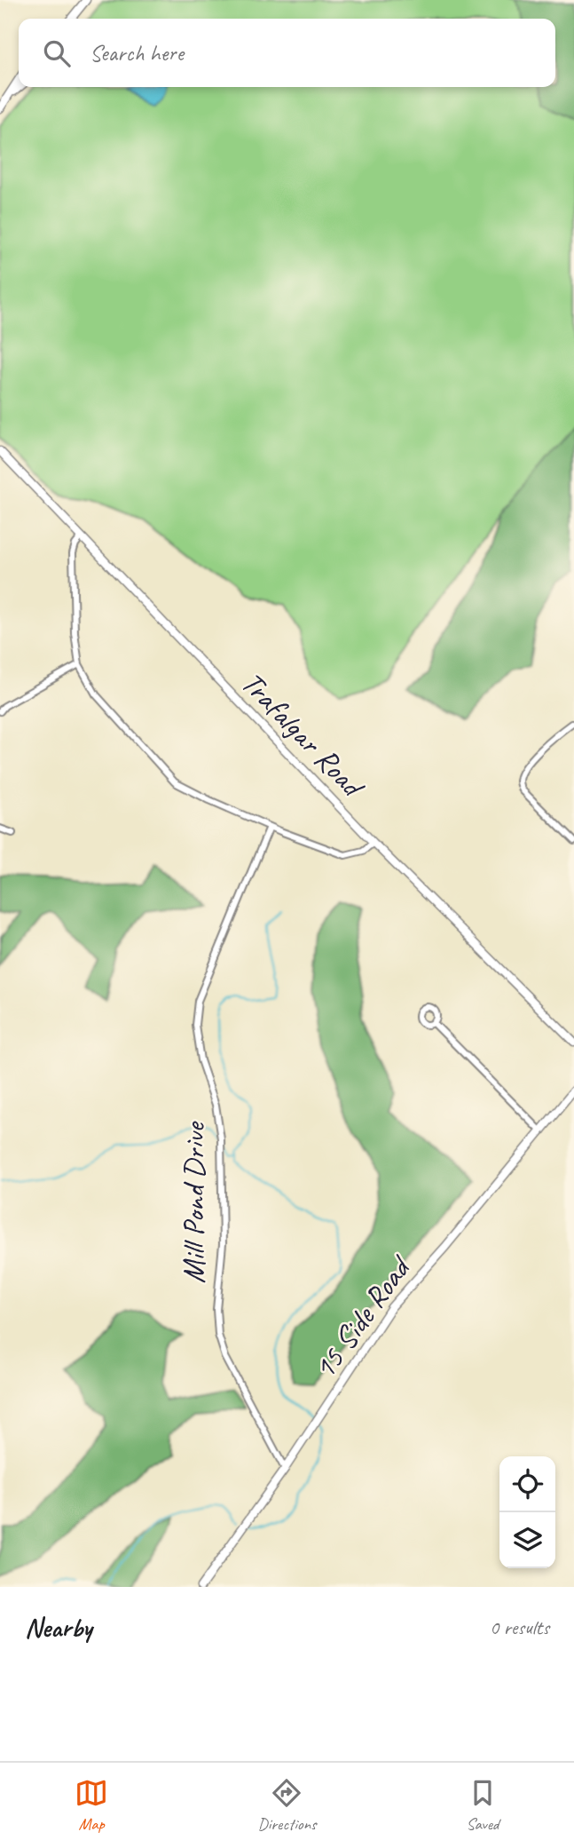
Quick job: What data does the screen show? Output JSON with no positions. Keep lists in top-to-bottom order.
{
  "streets": {
    "main road": ["Trafalgar Road", "15 Side Road"],
    "street": ["Mill Pond Drive"]
  },
  "crossings": [
    ["Mill Pond Drive", "15 Side Road"]
  ],
  "page": {
    "search": "Search here",
    "heading": ["Nearby", "0 results"],
    "nav": ["Map", "Directions", "Saved"]
  }
}
